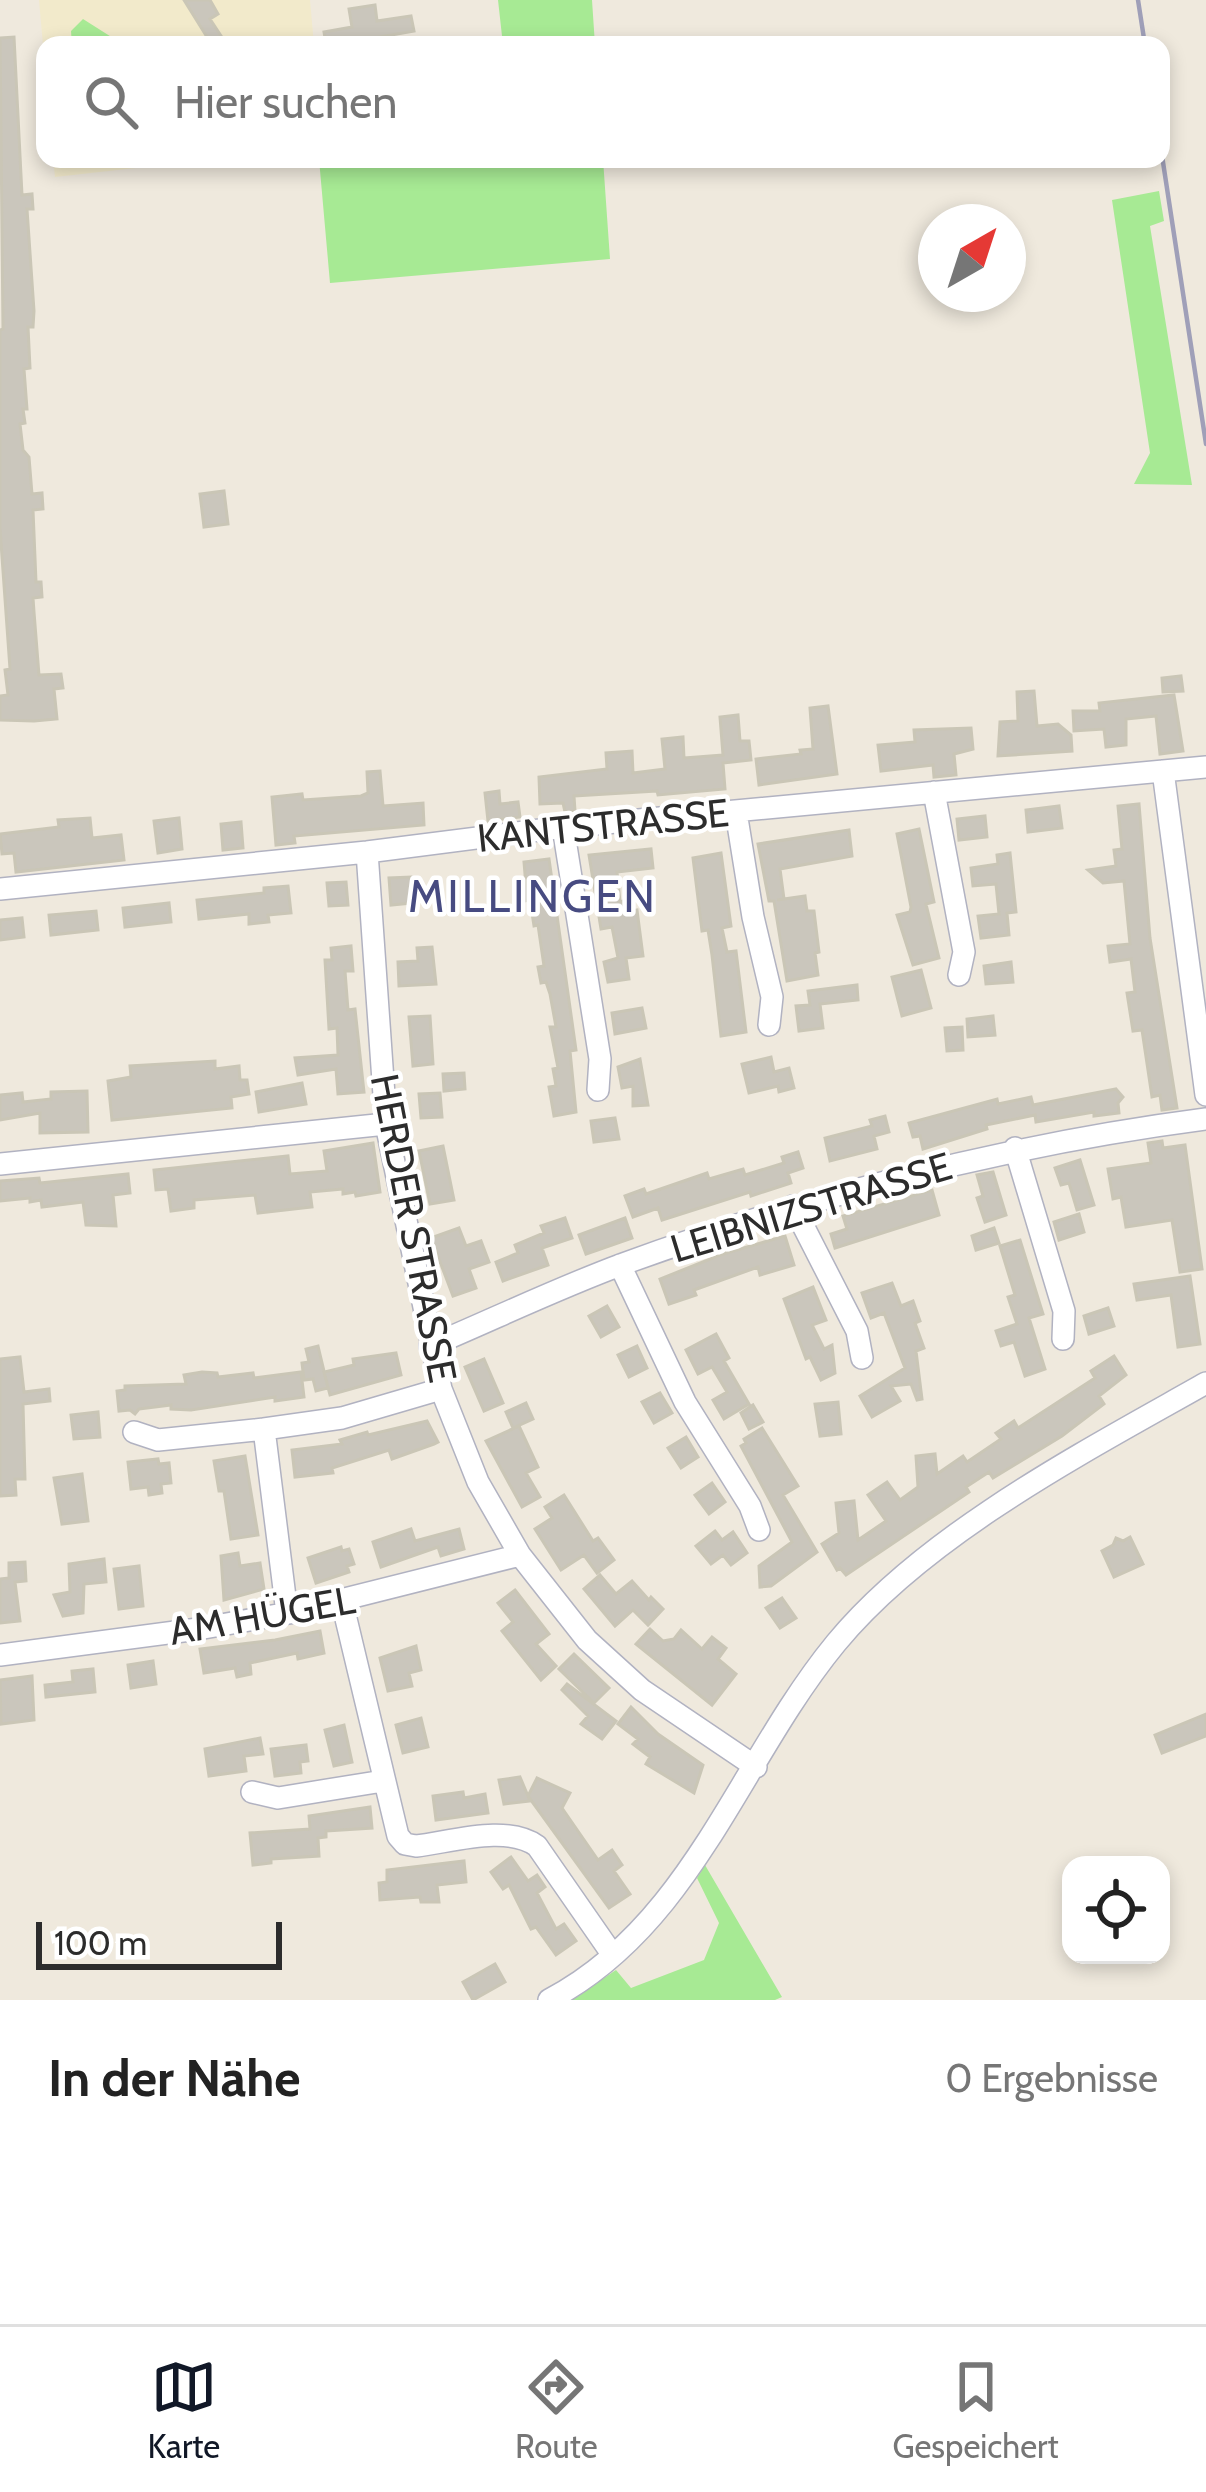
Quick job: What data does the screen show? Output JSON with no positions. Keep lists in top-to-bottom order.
{
  "streets": {
    "street": [
      "KANTSTRASSE",
      "LEIBNIZSTRASSE",
      "HERDER STRASSE",
      "AM HÜGEL"
    ]
  },
  "crossings": [
    ["KANTSTRASSE", "HERDER STRASSE"],
    ["LEIBNIZSTRASSE", "HERDER STRASSE"],
    ["HERDER STRASSE", "AM HÜGEL"]
  ],
  "districts": ["MILLINGEN"],
  "scale_bar": "100 m",
  "north": "top right",
  "page": {
    "search": "Hier suchen",
    "scale": "100 m",
    "heading": ["In der Nähe", "0 Ergebnisse"],
    "nav": ["Karte", "Route", "Gespeichert"]
  }
}
